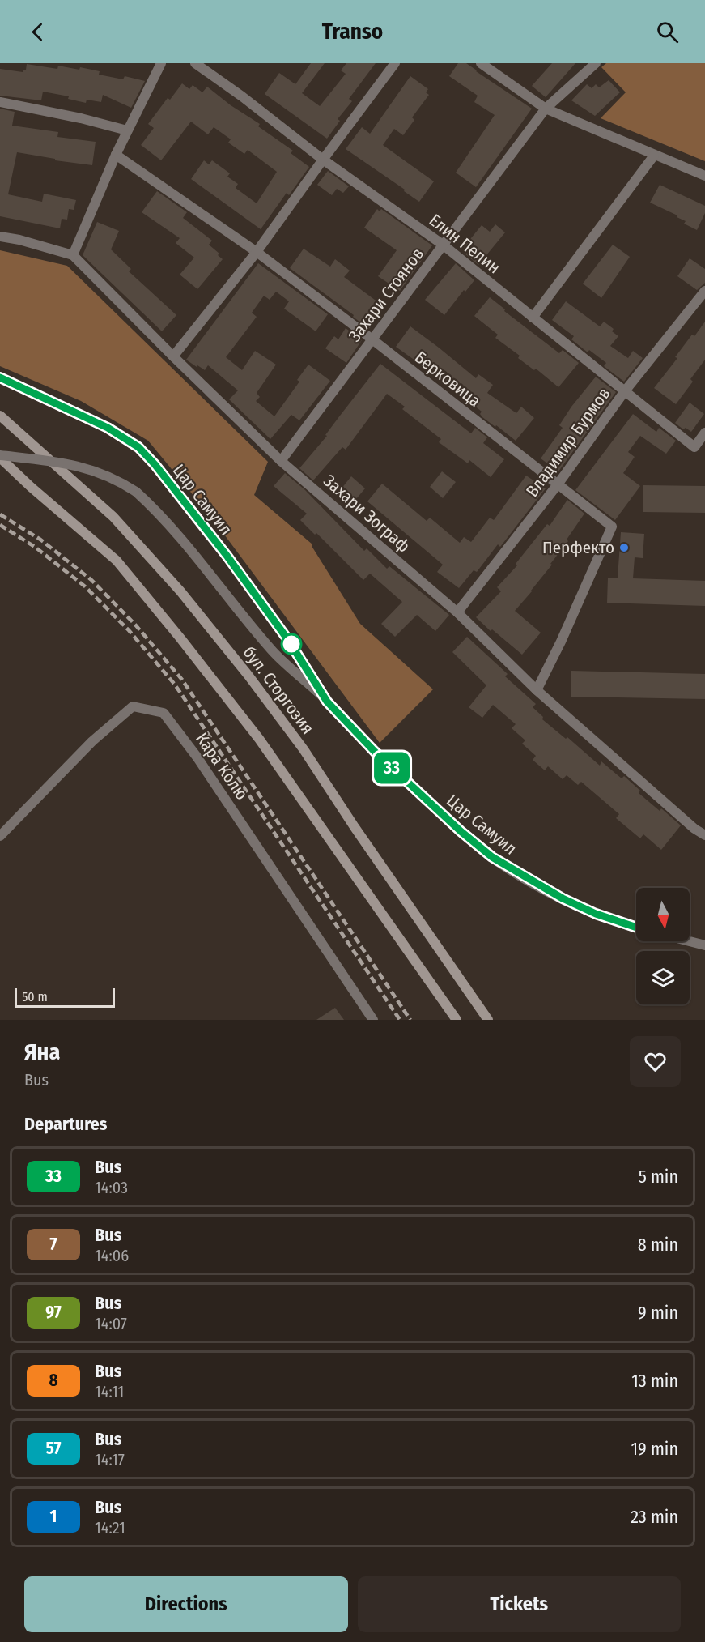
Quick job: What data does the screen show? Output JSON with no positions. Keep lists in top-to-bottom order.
{
  "streets": {
    "main road": ["бул. Сторгозия"],
    "street": [
      "Елин Пелин",
      "Захари Стоянов",
      "Берковица",
      "Владимир Бурмов",
      "Цар Самуил",
      "Захари Зограф",
      "Кара Колю"
    ]
  },
  "crossings": [
    ["Елин Пелин", "Захари Стоянов"],
    ["Елин Пелин", "Владимир Бурмов"],
    ["Захари Стоянов", "Берковица"],
    ["Захари Стоянов", "Захари Зограф"],
    ["Берковица", "Владимир Бурмов"],
    ["Берковица", "Захари Зограф"],
    ["Владимир Бурмов", "Захари Зограф"]
  ],
  "places": ["Перфекто"],
  "lines": ["bus line 33"],
  "scale_bar": "50 m",
  "north": "bottom",
  "page": {
    "header": "Transo",
    "on_map": "33",
    "scale": "50 m",
    "heading": [
      ["Яна", "Bus"],
      "Departures"
    ],
    "list": [
      {
        "mark": "33",
        "name": "Bus",
        "note": "14:03",
        "value": "5 min"
      },
      {
        "mark": "7",
        "name": "Bus",
        "note": "14:06",
        "value": "8 min"
      },
      {
        "mark": "97",
        "name": "Bus",
        "note": "14:07",
        "value": "9 min"
      },
      {
        "mark": "8",
        "name": "Bus",
        "note": "14:11",
        "value": "13 min"
      },
      {
        "mark": "57",
        "name": "Bus",
        "note": "14:17",
        "value": "19 min"
      },
      {
        "mark": "1",
        "name": "Bus",
        "note": "14:21",
        "value": "23 min"
      }
    ],
    "buttons": ["Directions", "Tickets"]
  }
}
